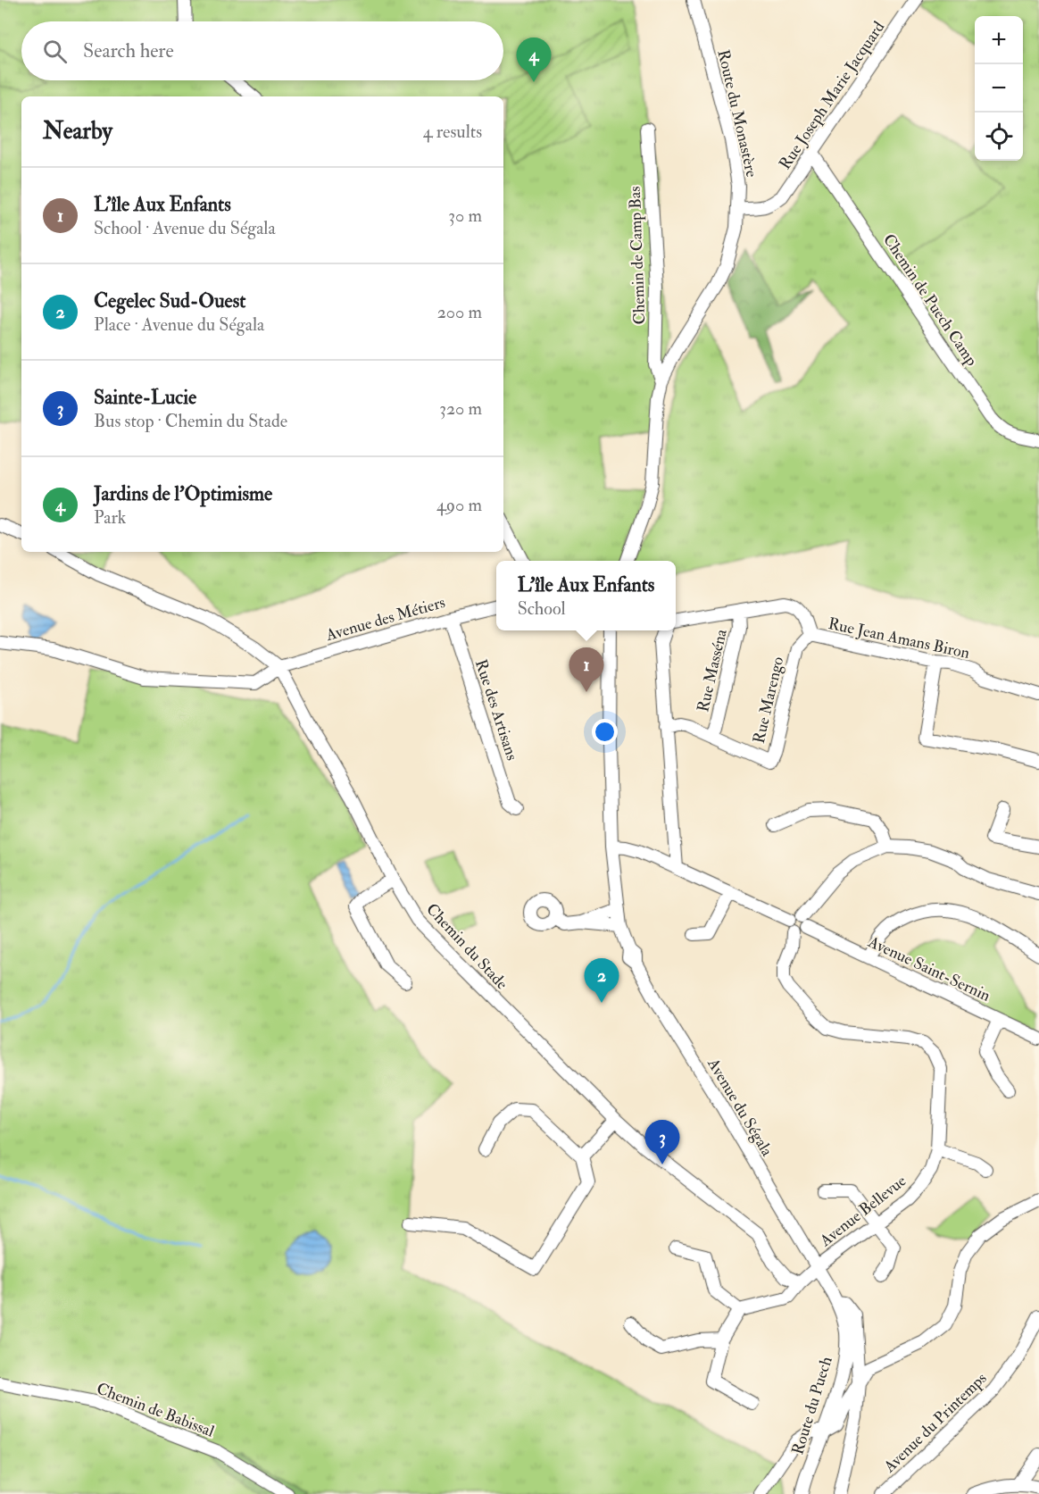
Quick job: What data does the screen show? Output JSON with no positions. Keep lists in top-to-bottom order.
{
  "streets": {
    "street": [
      "Rue Joseph Marie Jacquard",
      "Route du Monastère",
      "Chemin de Camp Bas",
      "Chemin de Puech Camp",
      "Avenue des Métiers",
      "Rue Jean Amans Biron",
      "Rue Masséna",
      "Rue Marengo",
      "Rue des Artisans",
      "Chemin du Stade",
      "Avenue Saint-Sernin",
      "Avenue du Ségala",
      "Avenue Bellevue",
      "Route du Puech",
      "Chemin de Babissal",
      "Avenue du Printemps"
    ]
  },
  "crossings": [
    ["Rue Joseph Marie Jacquard", "Route du Monastère"],
    ["Rue Joseph Marie Jacquard", "Chemin de Puech Camp"],
    ["Route du Monastère", "Chemin de Camp Bas"],
    ["Avenue des Métiers", "Rue des Artisans"],
    ["Avenue des Métiers", "Chemin du Stade"],
    ["Rue Jean Amans Biron", "Rue Masséna"],
    ["Rue Jean Amans Biron", "Rue Marengo"],
    ["Rue Masséna", "Rue Marengo"],
    ["Avenue Saint-Sernin", "Avenue Bellevue"],
    ["Avenue du Ségala", "Avenue Bellevue"],
    ["Avenue du Ségala", "Route du Puech"],
    ["Avenue Bellevue", "Route du Puech"]
  ],
  "page": {
    "map_buttons": ["+", "−"],
    "search": "Search here",
    "pins": [
      "4",
      "1",
      "2",
      "3"
    ],
    "heading": ["Nearby", "4 results"],
    "list": [
      {
        "mark": "1",
        "name": "L'île Aux Enfants",
        "note": "School · Avenue du Ségala",
        "value": "30 m"
      },
      {
        "mark": "2",
        "name": "Cegelec Sud-Ouest",
        "note": "Place · Avenue du Ségala",
        "value": "200 m"
      },
      {
        "mark": "3",
        "name": "Sainte-Lucie",
        "note": "Bus stop · Chemin du Stade",
        "value": "320 m"
      },
      {
        "mark": "4",
        "name": "Jardins de l’Optimisme",
        "note": "Park",
        "value": "490 m"
      }
    ],
    "popup": ["L'île Aux Enfants", "School"]
  }
}
